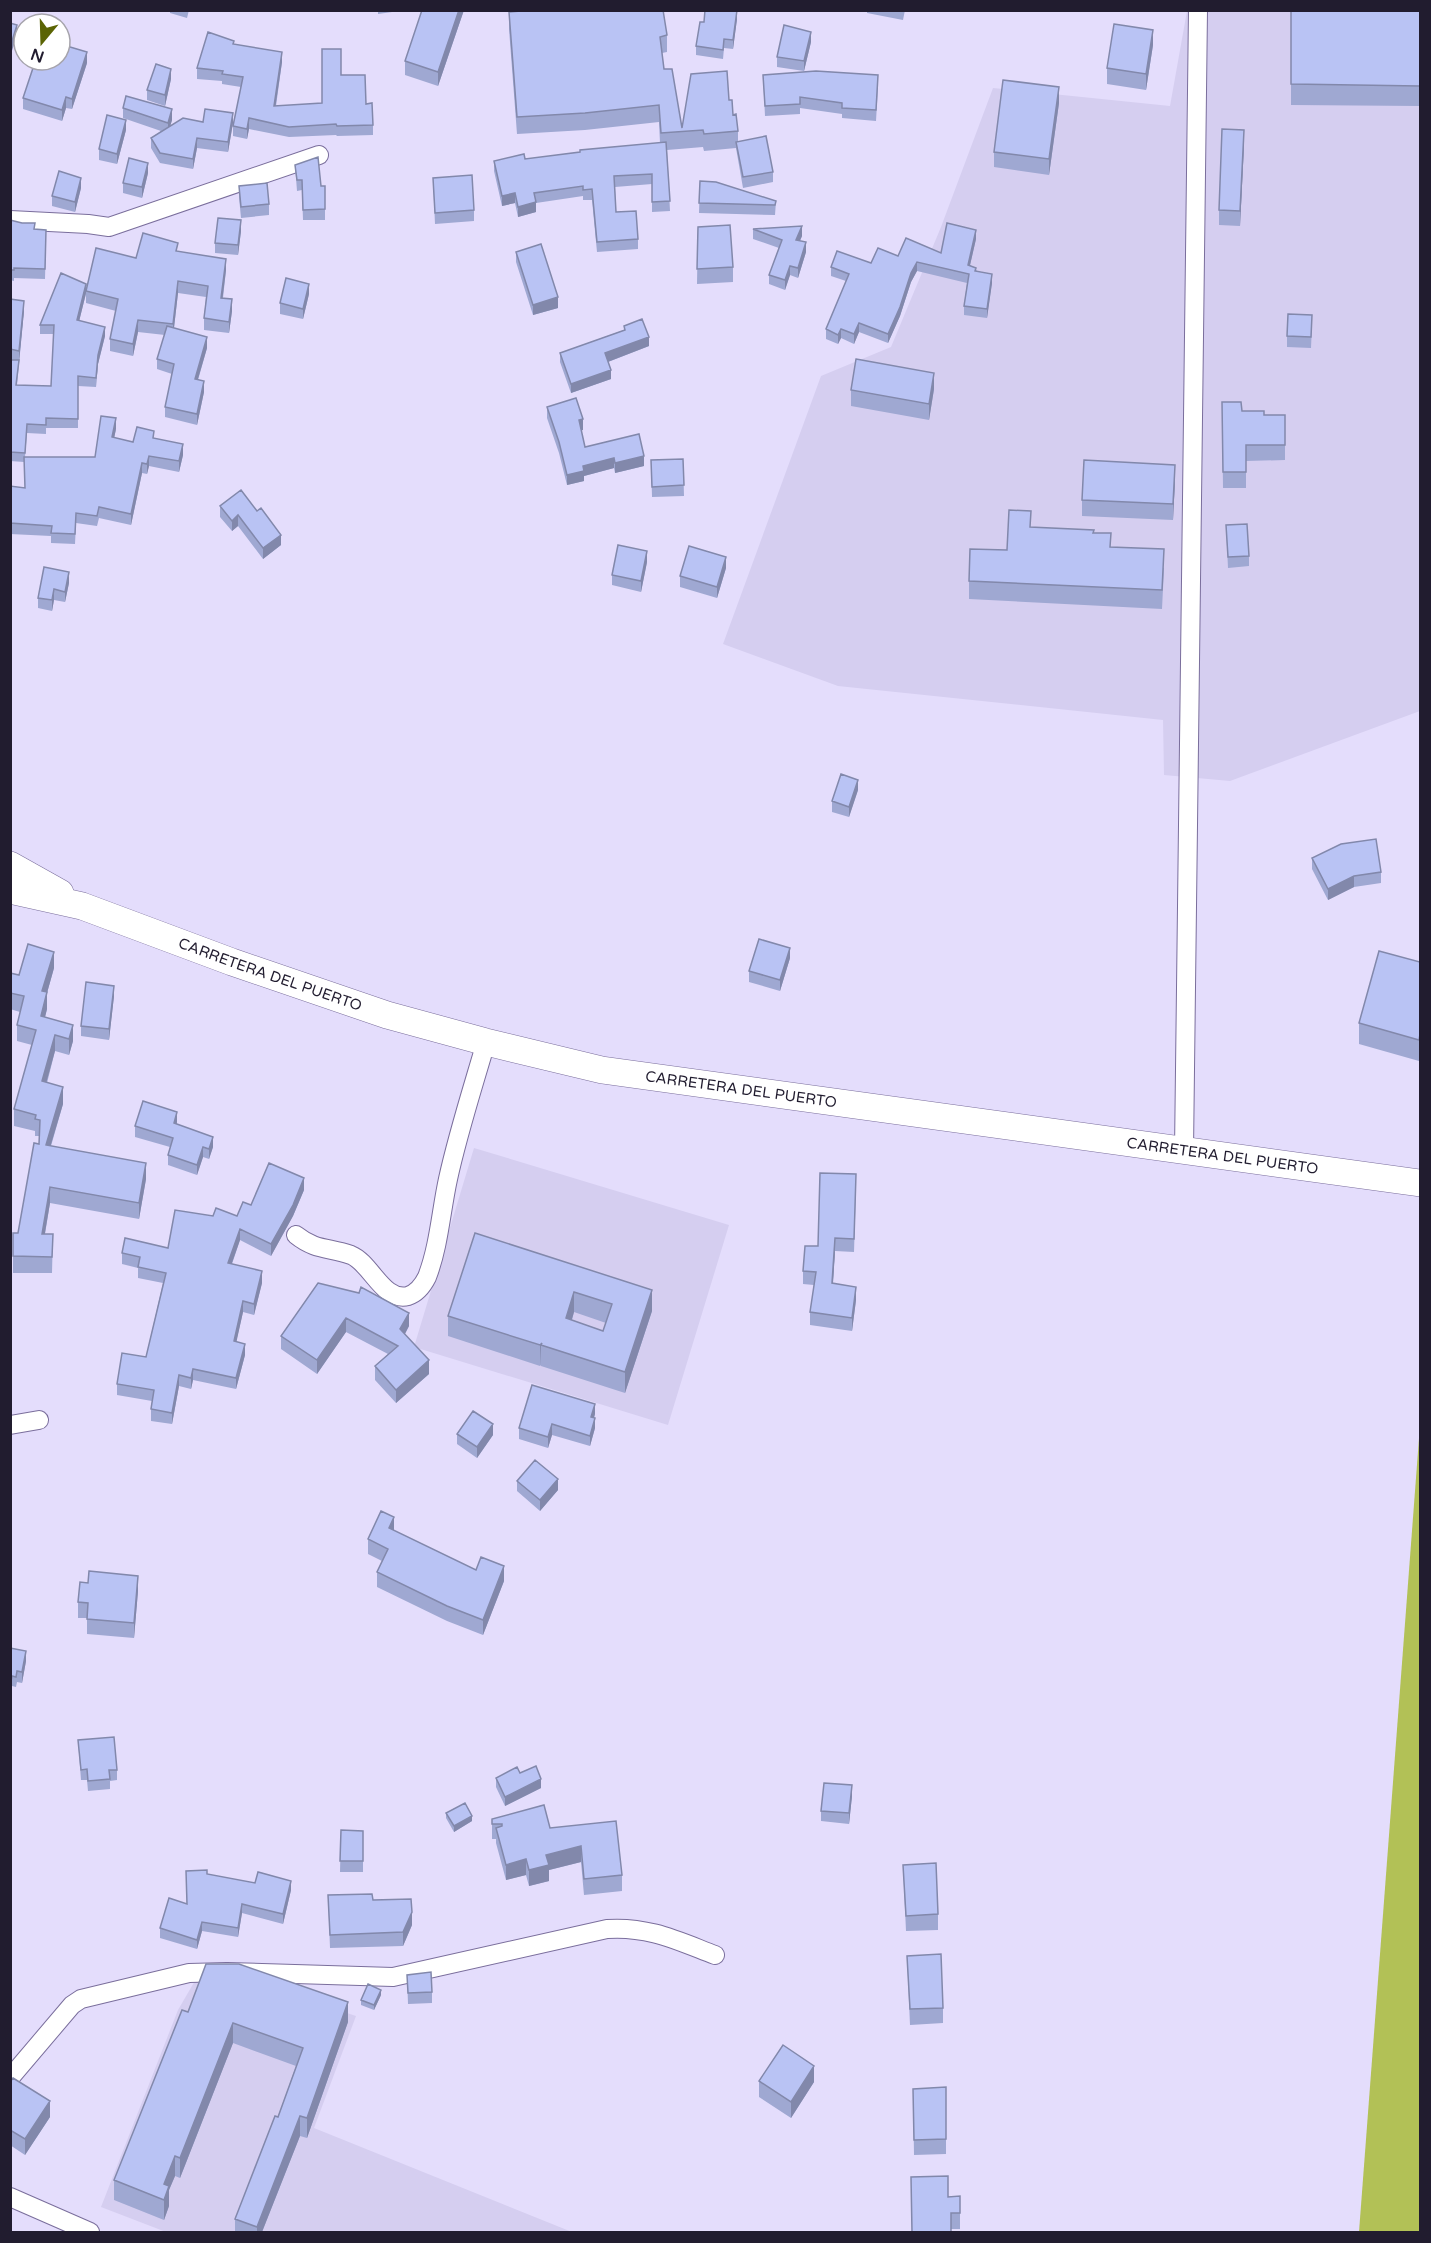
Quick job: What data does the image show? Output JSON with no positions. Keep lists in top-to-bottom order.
{
  "streets": {
    "main road": ["CARRETERA DEL PUERTO"]
  },
  "north": "bottom"
}
